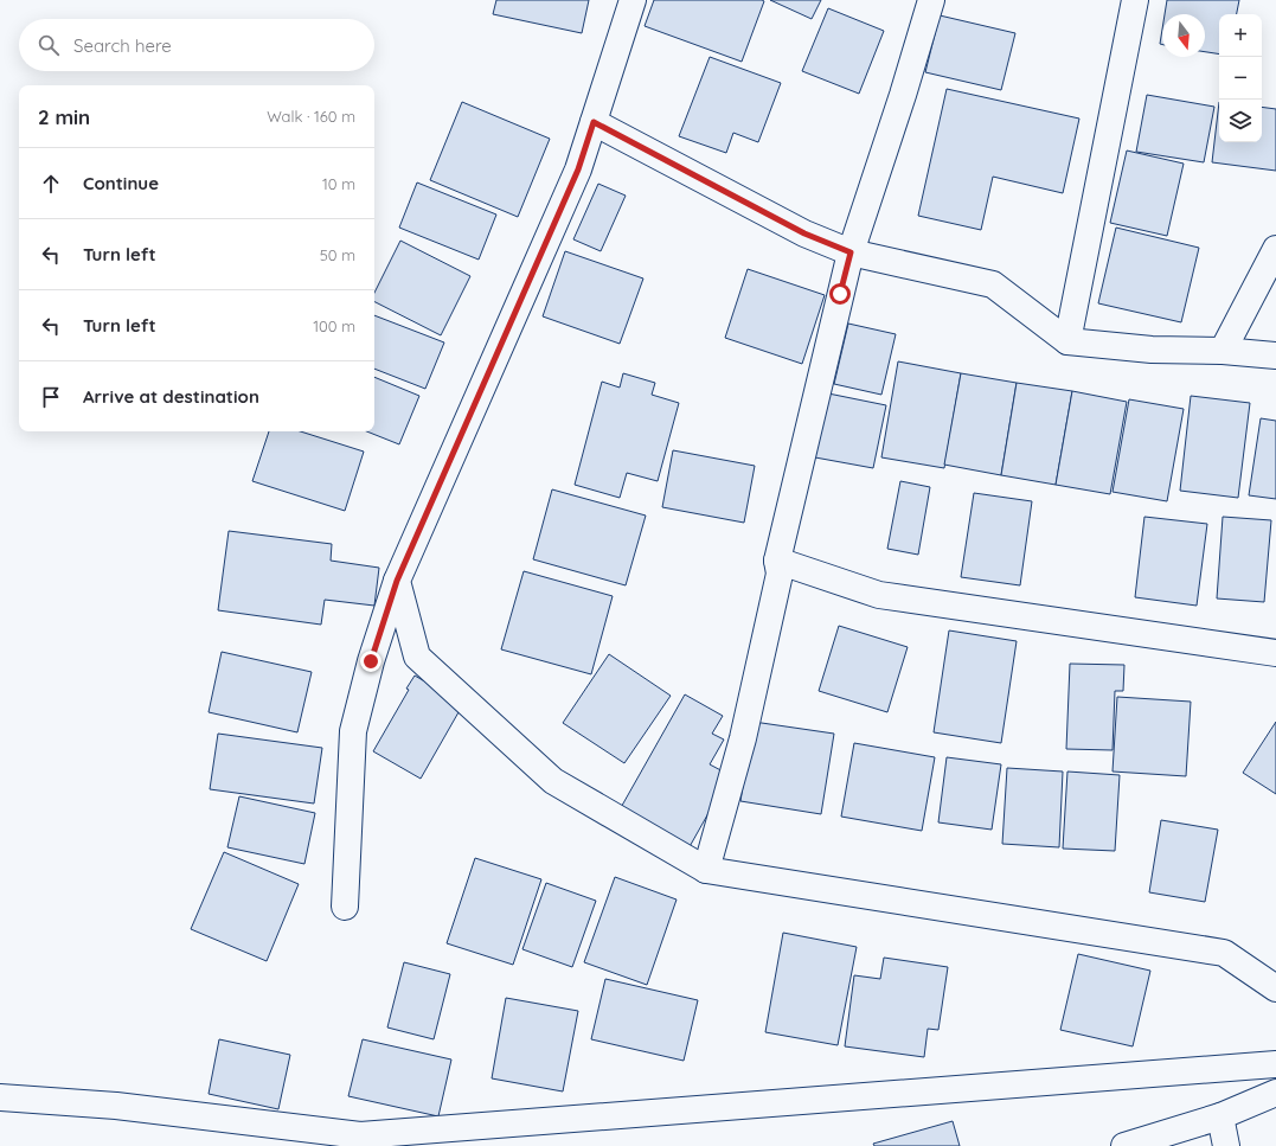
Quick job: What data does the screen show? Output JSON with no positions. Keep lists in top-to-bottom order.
{
  "north": "bottom",
  "page": {
    "map_buttons": ["+", "−"],
    "search": "Search here",
    "heading": ["2 min", "Walk · 160 m"],
    "list": [
      ["Continue", "10 m"],
      ["Turn left", "50 m"],
      ["Turn left", "100 m"],
      "Arrive at destination"
    ]
  }
}
